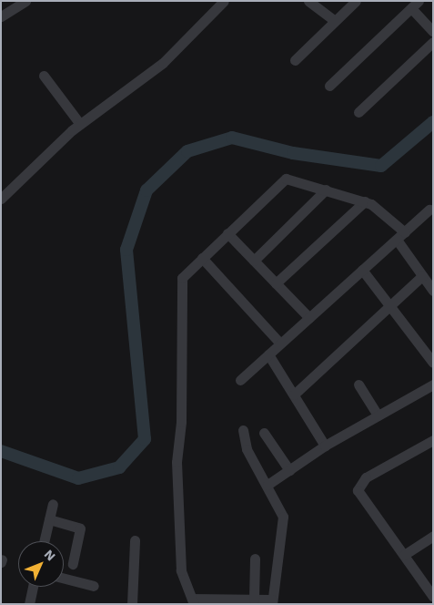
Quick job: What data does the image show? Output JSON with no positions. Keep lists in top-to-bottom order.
{
  "north": "top right"
}
